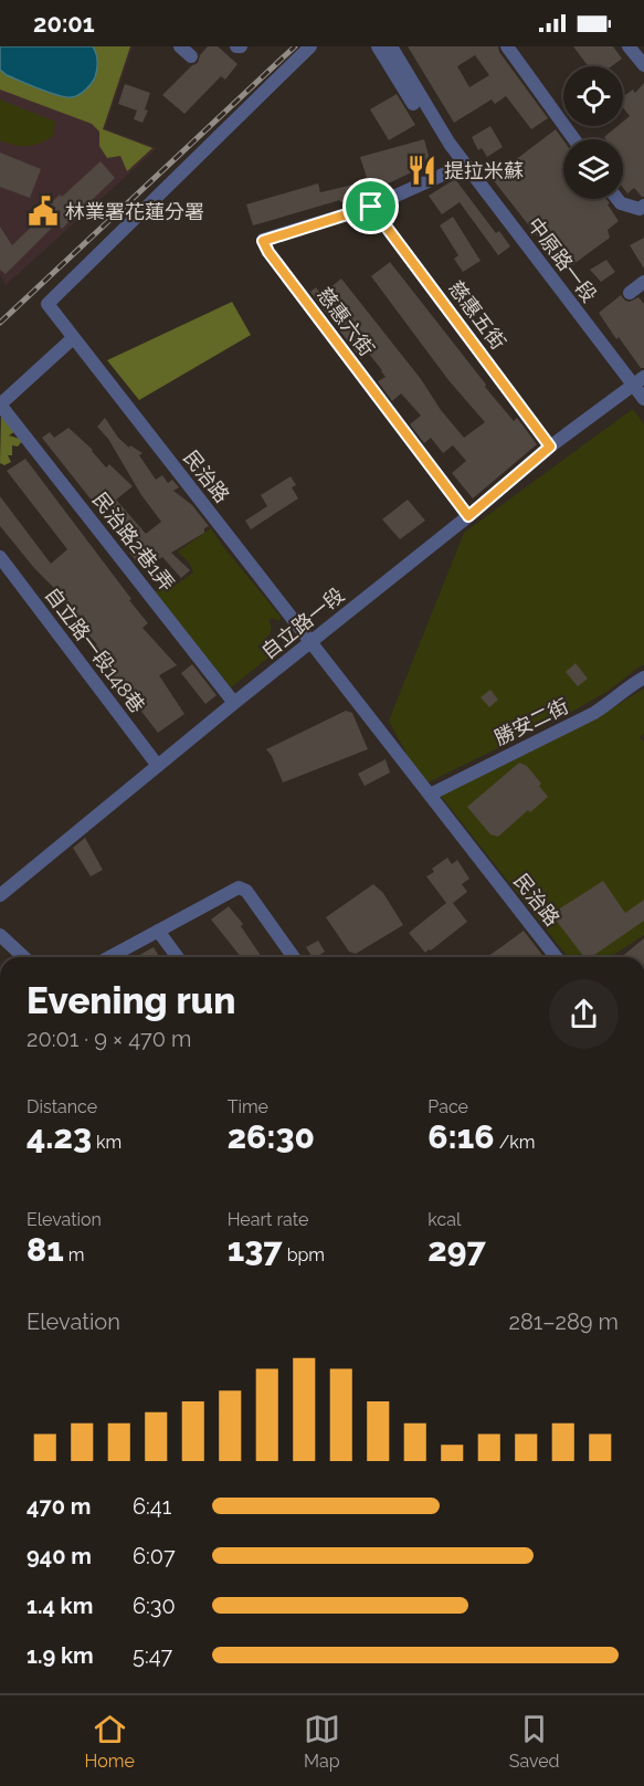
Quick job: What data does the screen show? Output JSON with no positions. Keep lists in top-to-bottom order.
{
  "streets": {
    "street": [
      "中原路一段",
      "慈惠五街",
      "慈惠六街",
      "民治路",
      "民治路2巷1弄",
      "自立路一段",
      "自立路一段148巷",
      "勝安二街"
    ]
  },
  "crossings": [
    ["中原路一段", "自立路一段"],
    ["慈惠五街", "慈惠六街"],
    ["慈惠五街", "自立路一段"],
    ["慈惠六街", "自立路一段"],
    ["民治路", "自立路一段"],
    ["民治路", "勝安二街"],
    ["民治路2巷1弄", "自立路一段"],
    ["自立路一段", "自立路一段148巷"]
  ],
  "places": {
    "restaurant": ["提拉米蘇"],
    "public building": ["林業署花蓮分署"]
  },
  "page": {
    "status": "20:01",
    "heading": ["Evening run", "20:01 · 9 × 470 m"],
    "stats": [
      ["Distance", "4.23 km"],
      ["Time", "26:30"],
      ["Pace", "6:16 /km"],
      ["Elevation", "81 m"],
      ["Heart rate", "137 bpm"],
      ["kcal", "297"]
    ],
    "chart": ["Elevation", "281–289 m"],
    "list": [
      {
        "name": "470 m",
        "note": "6:41"
      },
      {
        "name": "940 m",
        "note": "6:07"
      },
      {
        "name": "1.4 km",
        "note": "6:30"
      },
      {
        "name": "1.9 km",
        "note": "5:47"
      }
    ],
    "tabs": ["Home", "Map", "Saved"]
  }
}
